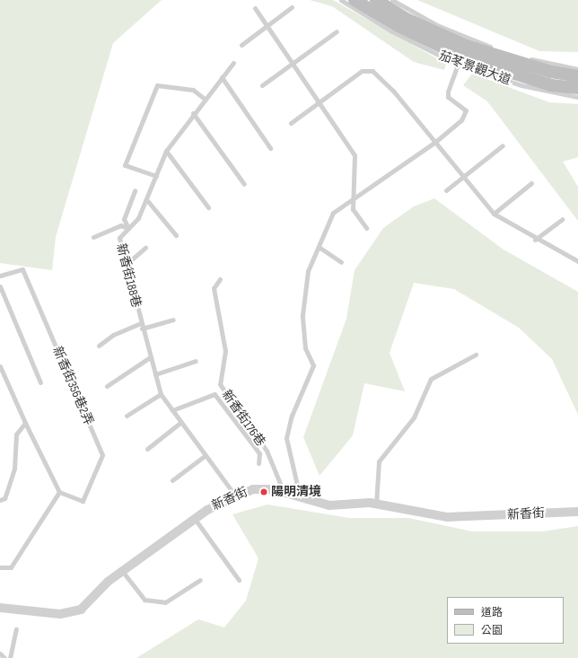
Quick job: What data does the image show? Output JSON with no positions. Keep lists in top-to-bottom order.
{
  "streets": {
    "street": ["茄苳景觀大道", "新香街"],
    "lane": ["新香街188巷", "新香街356巷2弄", "新香街176巷"]
  },
  "crossings": [
    ["新香街188巷", "新香街"],
    ["新香街176巷", "新香街"]
  ],
  "places": ["陽明清境"],
  "legend": ["道路", "公園"]
}
